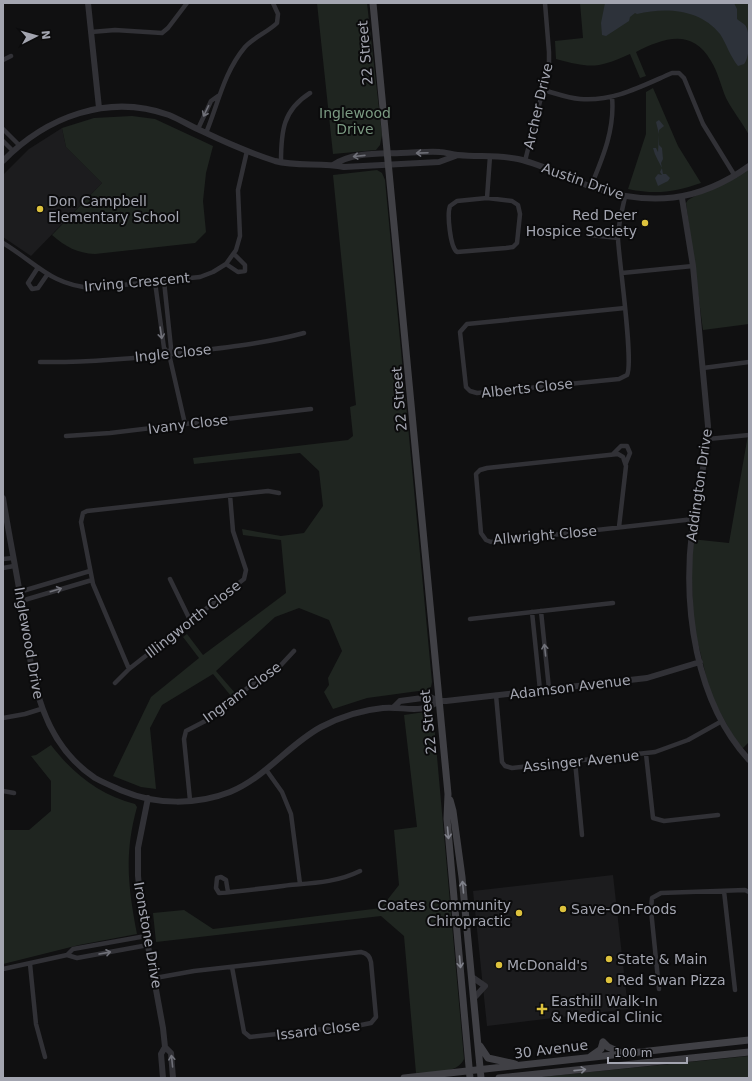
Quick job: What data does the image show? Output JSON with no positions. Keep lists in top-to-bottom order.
{
  "streets": {
    "main road": ["22 Street", "30 Avenue"],
    "street": [
      "Archer Drive",
      "Austin Drive",
      "Irving Crescent",
      "Ingle Close",
      "Alberts Close",
      "Ivany Close",
      "Addington Drive",
      "Allwright Close",
      "Illingworth Close",
      "Inglewood Drive",
      "Adamson Avenue",
      "Ingram Close",
      "Assinger Avenue",
      "Ironstone Drive",
      "Issard Close"
    ]
  },
  "crossings": [
    ["22 Street", "Austin Drive"],
    ["22 Street", "Inglewood Drive"],
    ["22 Street", "Adamson Avenue"],
    ["22 Street", "30 Avenue"],
    ["Archer Drive", "Austin Drive"],
    ["Austin Drive", "Alberts Close"],
    ["Austin Drive", "Addington Drive"],
    ["Addington Drive", "Allwright Close"],
    ["Addington Drive", "Adamson Avenue"],
    ["Addington Drive", "Assinger Avenue"],
    ["Inglewood Drive", "Adamson Avenue"],
    ["Inglewood Drive", "Ingram Close"],
    ["Inglewood Drive", "Ironstone Drive"],
    ["Adamson Avenue", "Assinger Avenue"],
    ["Ironstone Drive", "Issard Close"]
  ],
  "parks": ["Inglewood Drive"],
  "places": {
    "other": [
      "Don Campbell Elementary School",
      "Red Deer Hospice Society",
      "Save-On-Foods",
      "Coates Community Chiropractic",
      "State & Main",
      "McDonald's",
      "Red Swan Pizza"
    ],
    "health": ["Easthill Walk-In & Medical Clinic"]
  },
  "scale_bar": "100 m",
  "north": "right"
}
